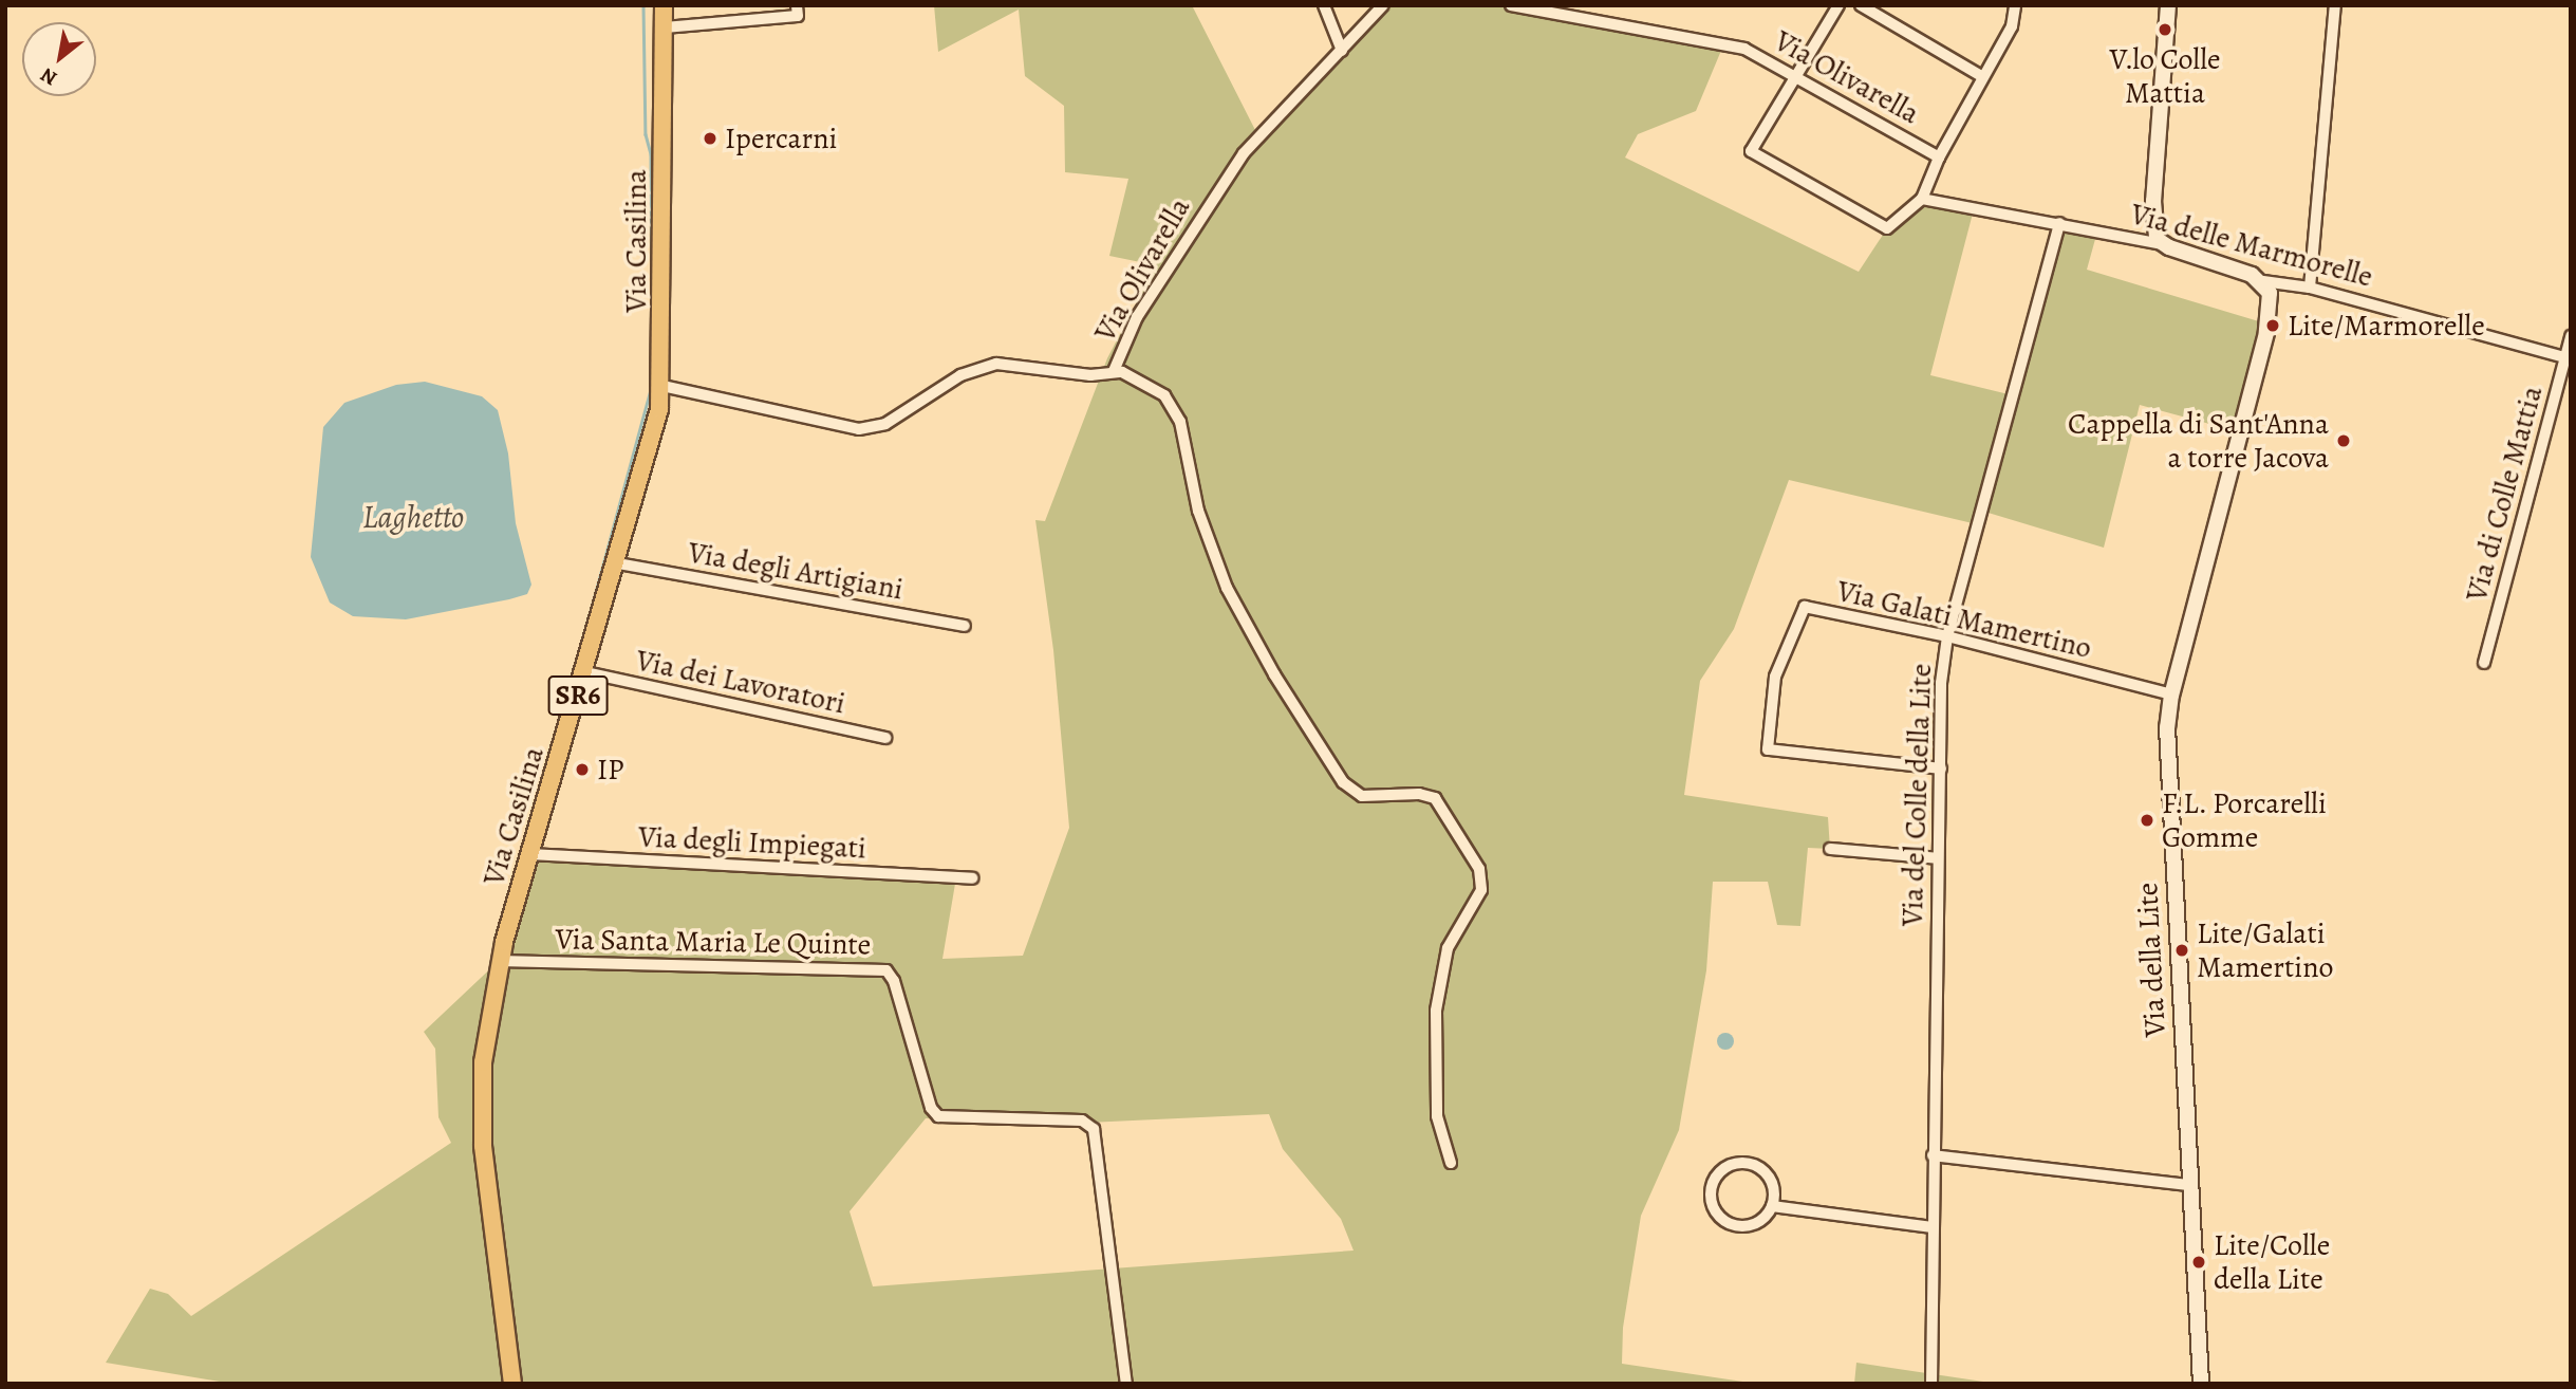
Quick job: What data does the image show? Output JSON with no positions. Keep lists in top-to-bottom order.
{
  "streets": {
    "main road": ["Via Casilina", "SR6"],
    "street": [
      "Via Olivarella",
      "Via delle Marmorelle",
      "Via di Colle Mattia",
      "Via degli Artigiani",
      "Via Galati Mamertino",
      "Via dei Lavoratori",
      "Via del Colle della Lite",
      "Via degli Impiegati",
      "Via Santa Maria Le Quinte",
      "Via della Lite"
    ]
  },
  "crossings": [
    ["Via Olivarella", "Via Casilina"],
    ["Via Casilina", "Via degli Artigiani"],
    ["Via Casilina", "Via dei Lavoratori"],
    ["Via Casilina", "Via degli Impiegati"],
    ["Via Casilina", "Via Santa Maria Le Quinte"],
    ["Via delle Marmorelle", "Via di Colle Mattia"],
    ["Via delle Marmorelle", "Via del Colle della Lite"],
    ["Via delle Marmorelle", "Via della Lite"],
    ["Via Galati Mamertino", "Via del Colle della Lite"],
    ["Via Galati Mamertino", "Via della Lite"]
  ],
  "water": ["Laghetto"],
  "places": [
    "V.lo Colle Mattia",
    "Ipercarni",
    "Lite/Marmorelle",
    "Cappella di Sant'Anna a torre Jacova",
    "IP",
    "F.L. Porcarelli Gomme",
    "Lite/Galati Mamertino",
    "Lite/Colle della Lite"
  ],
  "north": "bottom left"
}
